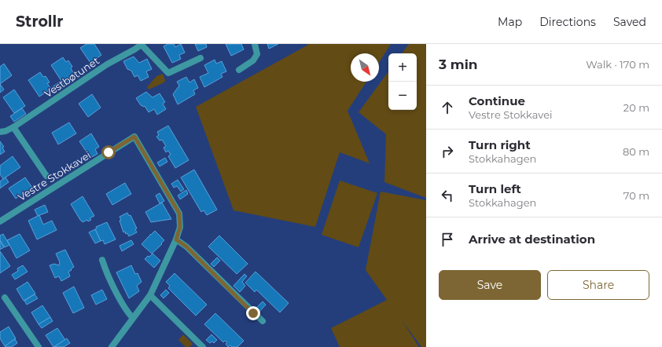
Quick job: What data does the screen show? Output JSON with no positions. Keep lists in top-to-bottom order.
{
  "streets": {
    "street": ["Vestbøtunet", "Vestre Stokkavei"]
  },
  "north": "bottom right",
  "page": {
    "header": "Strollr",
    "nav": ["Map", "Directions", "Saved"],
    "heading": ["3 min", "Walk · 170 m"],
    "map_buttons": ["+", "−"],
    "list": [
      ["Continue", "Vestre Stokkavei", "20 m"],
      ["Turn right", "Stokkahagen", "80 m"],
      ["Turn left", "Stokkahagen", "70 m"],
      "Arrive at destination"
    ],
    "buttons": ["Save", "Share"]
  }
}
